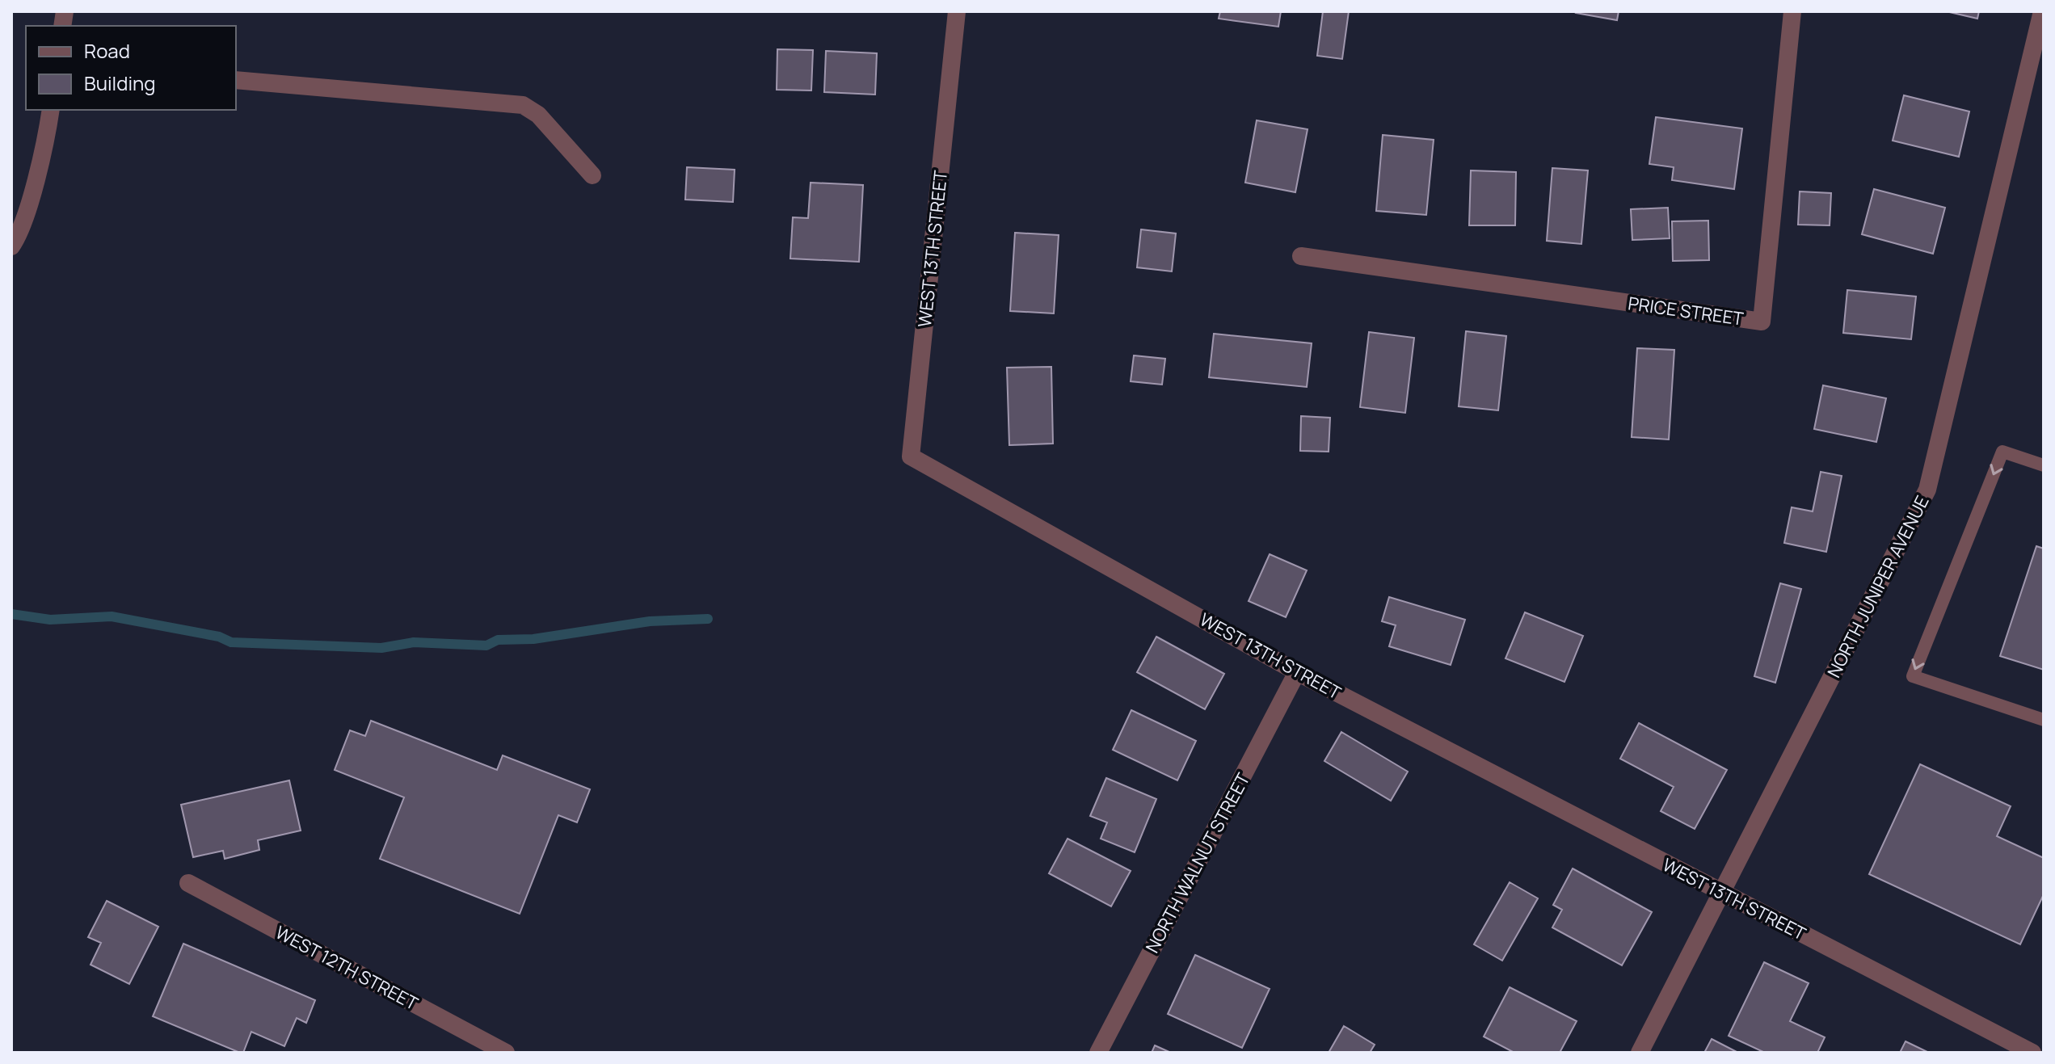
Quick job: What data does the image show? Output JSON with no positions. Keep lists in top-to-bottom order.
{
  "streets": {
    "street": [
      "WEST 13TH STREET",
      "PRICE STREET",
      "NORTH JUNIPER AVENUE",
      "NORTH WALNUT STREET",
      "WEST 12TH STREET"
    ]
  },
  "crossings": [
    ["WEST 13TH STREET", "NORTH JUNIPER AVENUE"],
    ["WEST 13TH STREET", "NORTH WALNUT STREET"]
  ],
  "legend": ["Road", "Building"]
}
